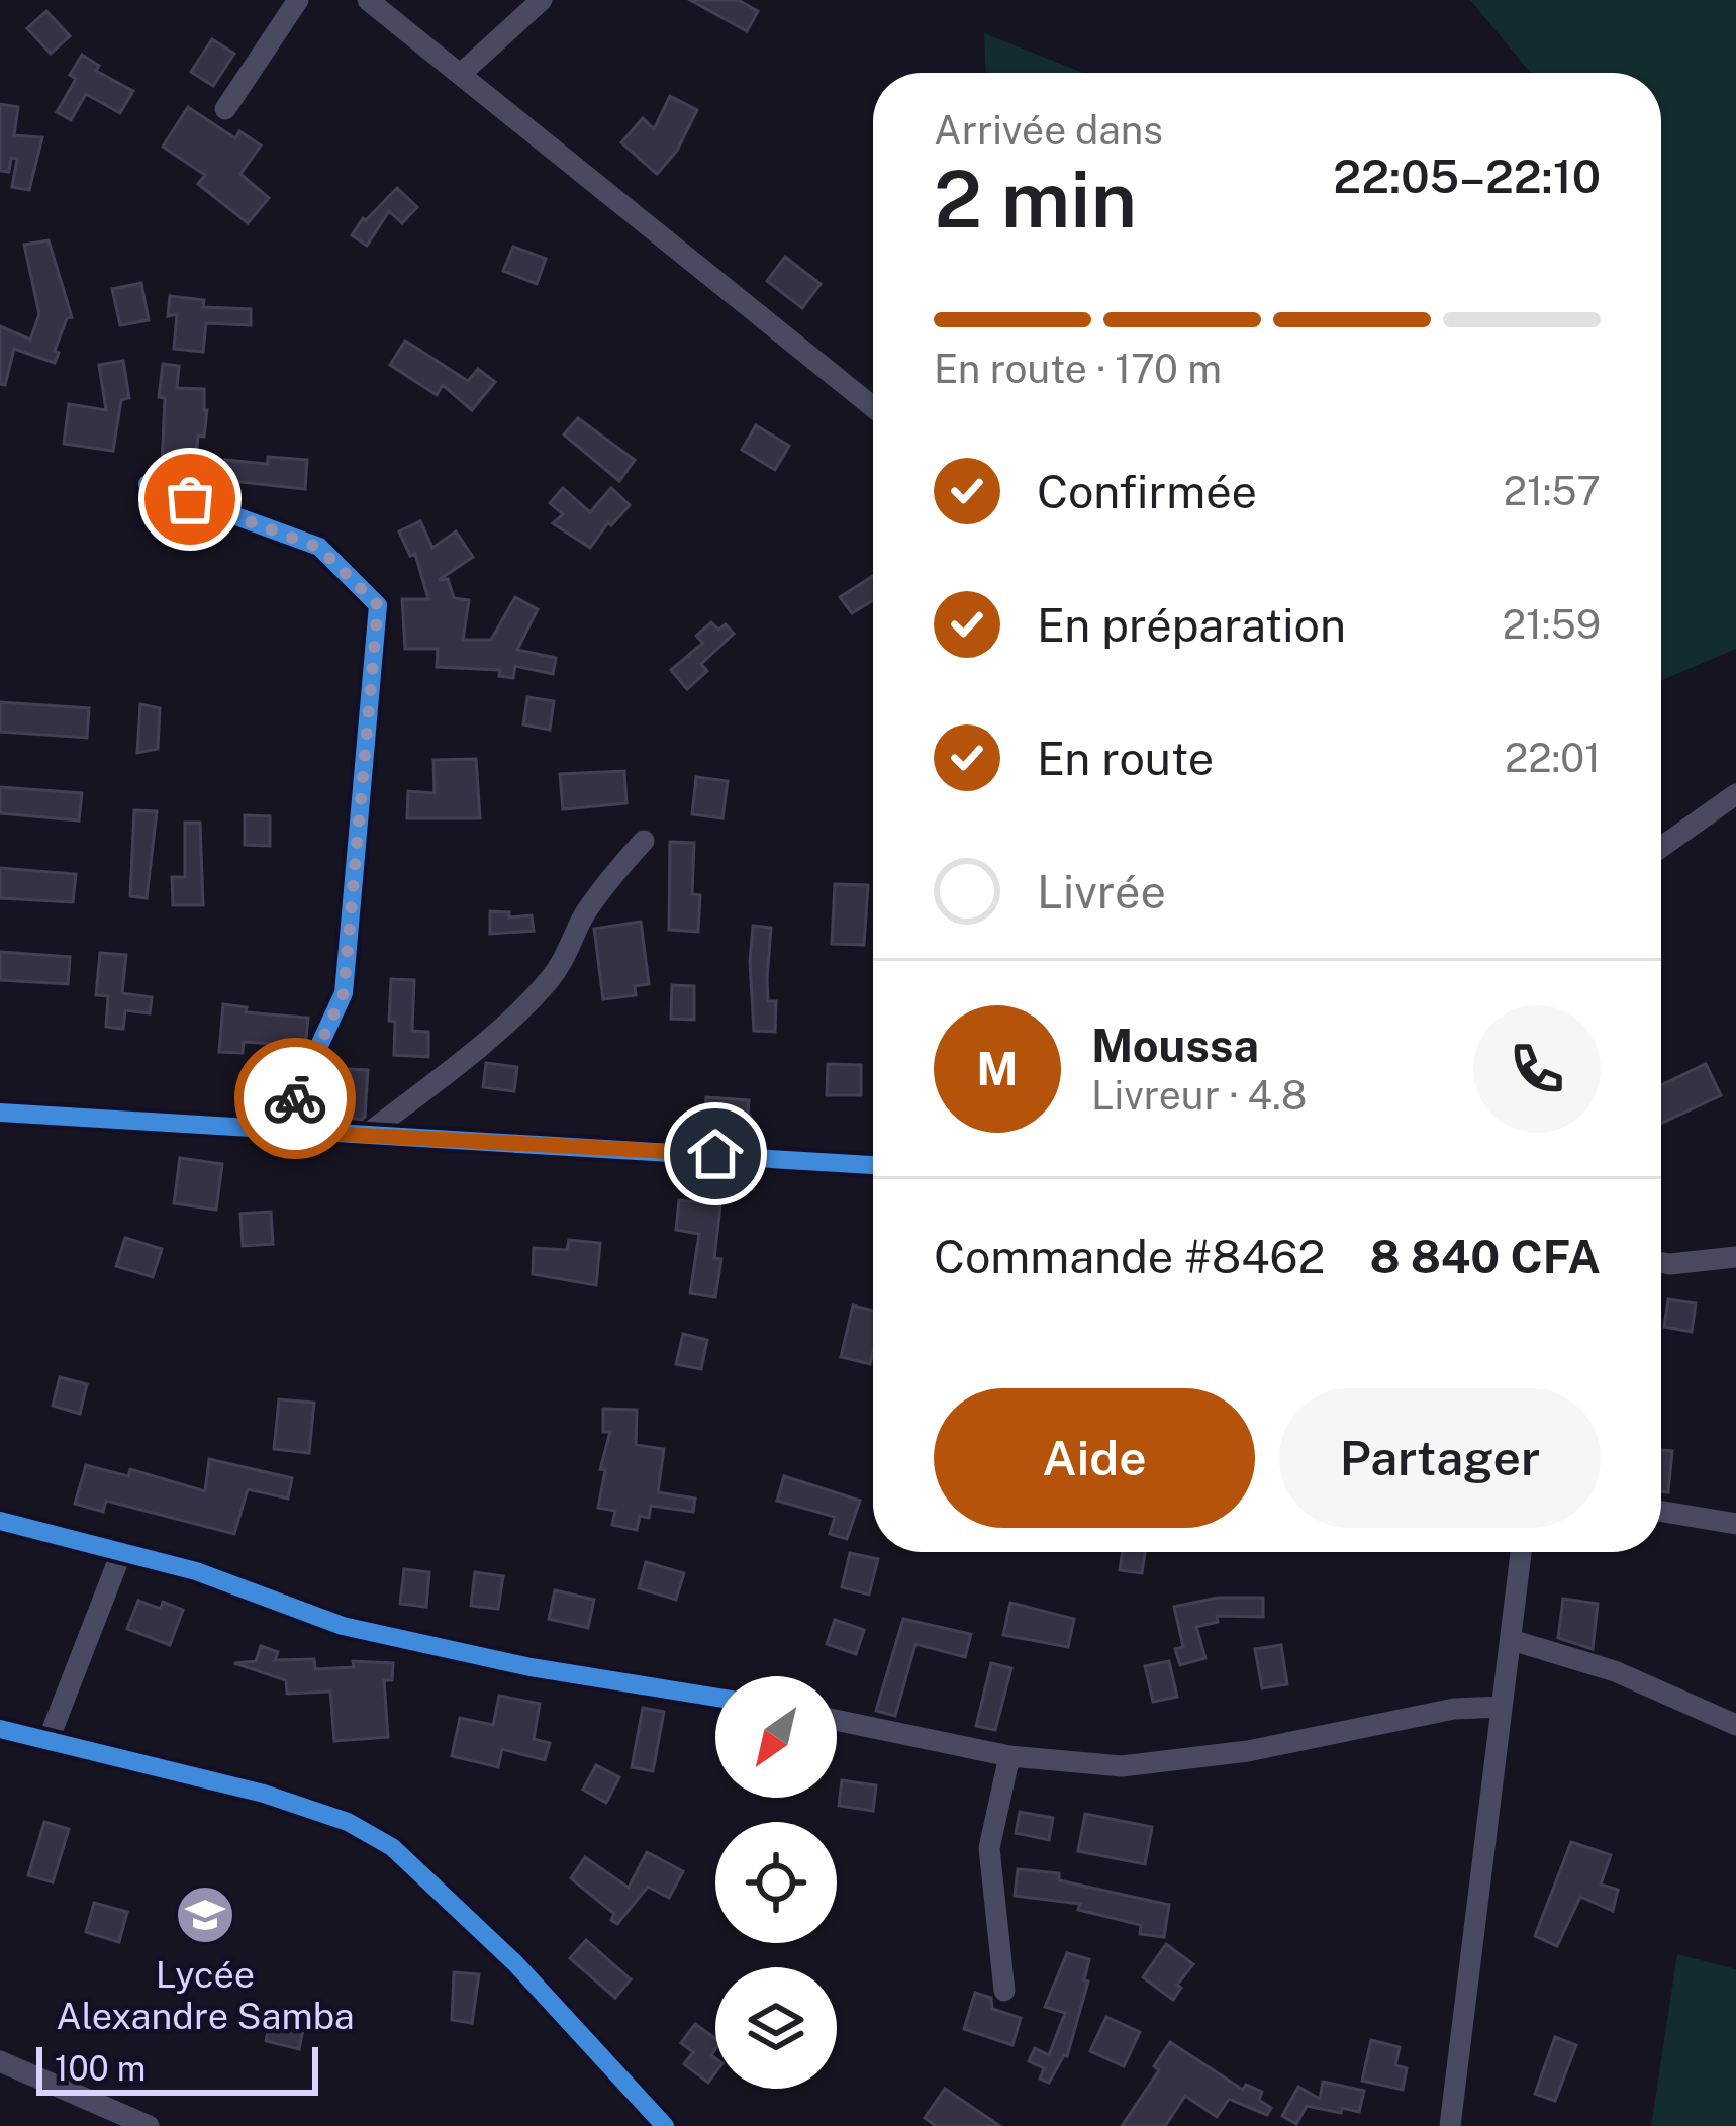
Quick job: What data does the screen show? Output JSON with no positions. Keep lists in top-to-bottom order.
{
  "places": {
    "school or university": ["Lycée Alexandre Samba"]
  },
  "scale_bar": "100 m",
  "north": "bottom left",
  "page": {
    "heading": ["2 min", "Arrivée dans", "22:05–22:10"],
    "panel": [
      "Moussa",
      "Livreur · 4.8",
      "Commande #8462",
      "8 840 CFA"
    ],
    "bar": "En route · 170 m",
    "list": [
      ["Confirmée", "21:57"],
      ["En préparation", "21:59"],
      ["En route", "22:01"],
      "Livrée"
    ],
    "round": "M",
    "buttons": ["Aide", "Partager"],
    "scale": "100 m"
  }
}
